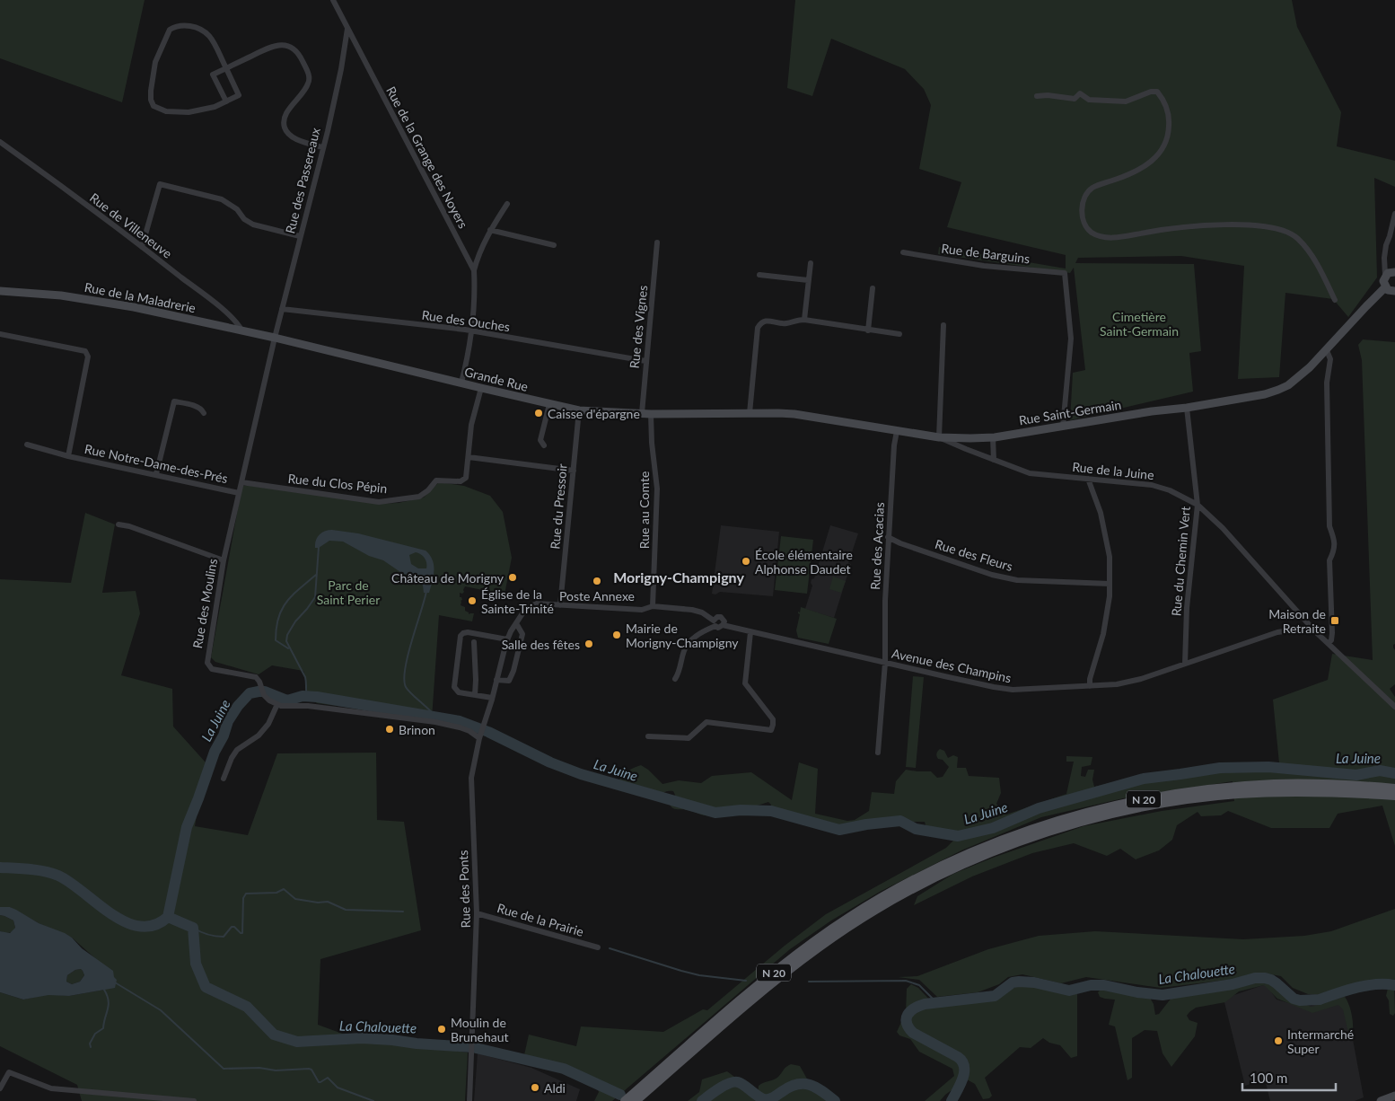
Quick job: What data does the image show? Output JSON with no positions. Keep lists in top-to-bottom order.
{
  "streets": {
    "main road": [
      "Rue de la Maladrerie",
      "Grande Rue",
      "Rue Saint-Germain",
      "N 20"
    ],
    "street": [
      "Rue de la Grange des Noyers",
      "Rue des Passereaux",
      "Rue de Villeneuve",
      "Rue de Barguins",
      "Rue des Ouches",
      "Rue des Vignes",
      "Rue Notre-Dame-des-Prés",
      "Rue de la Juine",
      "Rue du Clos Pépin",
      "Rue du Pressoir",
      "Rue au Comte",
      "Rue des Acacias",
      "Rue des Fleurs",
      "Rue du Chemin Vert",
      "Rue des Moulins",
      "Avenue des Champins",
      "Rue des Ponts",
      "Rue de la Prairie"
    ]
  },
  "crossings": [
    ["Rue de la Grange des Noyers", "Rue des Passereaux"],
    ["Rue de la Grange des Noyers", "Rue des Ouches"],
    ["Rue de la Grange des Noyers", "Grande Rue"],
    ["Rue des Passereaux", "Rue de la Maladrerie"],
    ["Rue des Passereaux", "Rue des Ouches"],
    ["Rue des Passereaux", "Grande Rue"],
    ["Rue des Passereaux", "Rue des Moulins"],
    ["Rue de Villeneuve", "Rue de la Maladrerie"],
    ["Rue de Barguins", "Rue Saint-Germain"],
    ["Rue de la Maladrerie", "Grande Rue"],
    ["Rue de la Maladrerie", "Rue des Moulins"],
    ["Rue des Ouches", "Rue des Vignes"],
    ["Rue des Vignes", "Grande Rue"],
    ["Grande Rue", "Rue Saint-Germain"],
    ["Grande Rue", "Rue du Clos Pépin"],
    ["Grande Rue", "Rue du Pressoir"],
    ["Grande Rue", "Rue au Comte"],
    ["Grande Rue", "Rue des Moulins"],
    ["Rue Saint-Germain", "Rue de la Juine"],
    ["Rue Saint-Germain", "Rue des Acacias"],
    ["Rue Saint-Germain", "Rue du Chemin Vert"],
    ["Rue Notre-Dame-des-Prés", "Rue des Moulins"],
    ["Rue de la Juine", "Rue du Chemin Vert"],
    ["Rue de la Juine", "Avenue des Champins"],
    ["Rue du Clos Pépin", "Rue des Moulins"],
    ["Rue du Pressoir", "Rue des Ponts"],
    ["Rue des Acacias", "Rue des Fleurs"],
    ["Rue des Acacias", "Avenue des Champins"],
    ["Rue du Chemin Vert", "Avenue des Champins"],
    ["Rue des Moulins", "Rue des Ponts"],
    ["Rue des Ponts", "Rue de la Prairie"]
  ],
  "districts": ["Morigny-Champigny"],
  "water": ["La Juine", "La Chalouette"],
  "parks": ["Cimetière Saint-Germain", "Parc de Saint Perier"],
  "places": {
    "other": [
      "Caisse d'épargne",
      "École élémentaire Alphonse Daudet",
      "Château de Morigny",
      "Poste Annexe",
      "Église de la Sainte-Trinité",
      "Mairie de Morigny-Champigny",
      "Salle des fêtes",
      "Brinon",
      "Moulin de Brunehaut",
      "Intermarché Super",
      "Aldi"
    ],
    "transit": ["Maison de Retraite"]
  },
  "scale_bar": "100 m"
}
